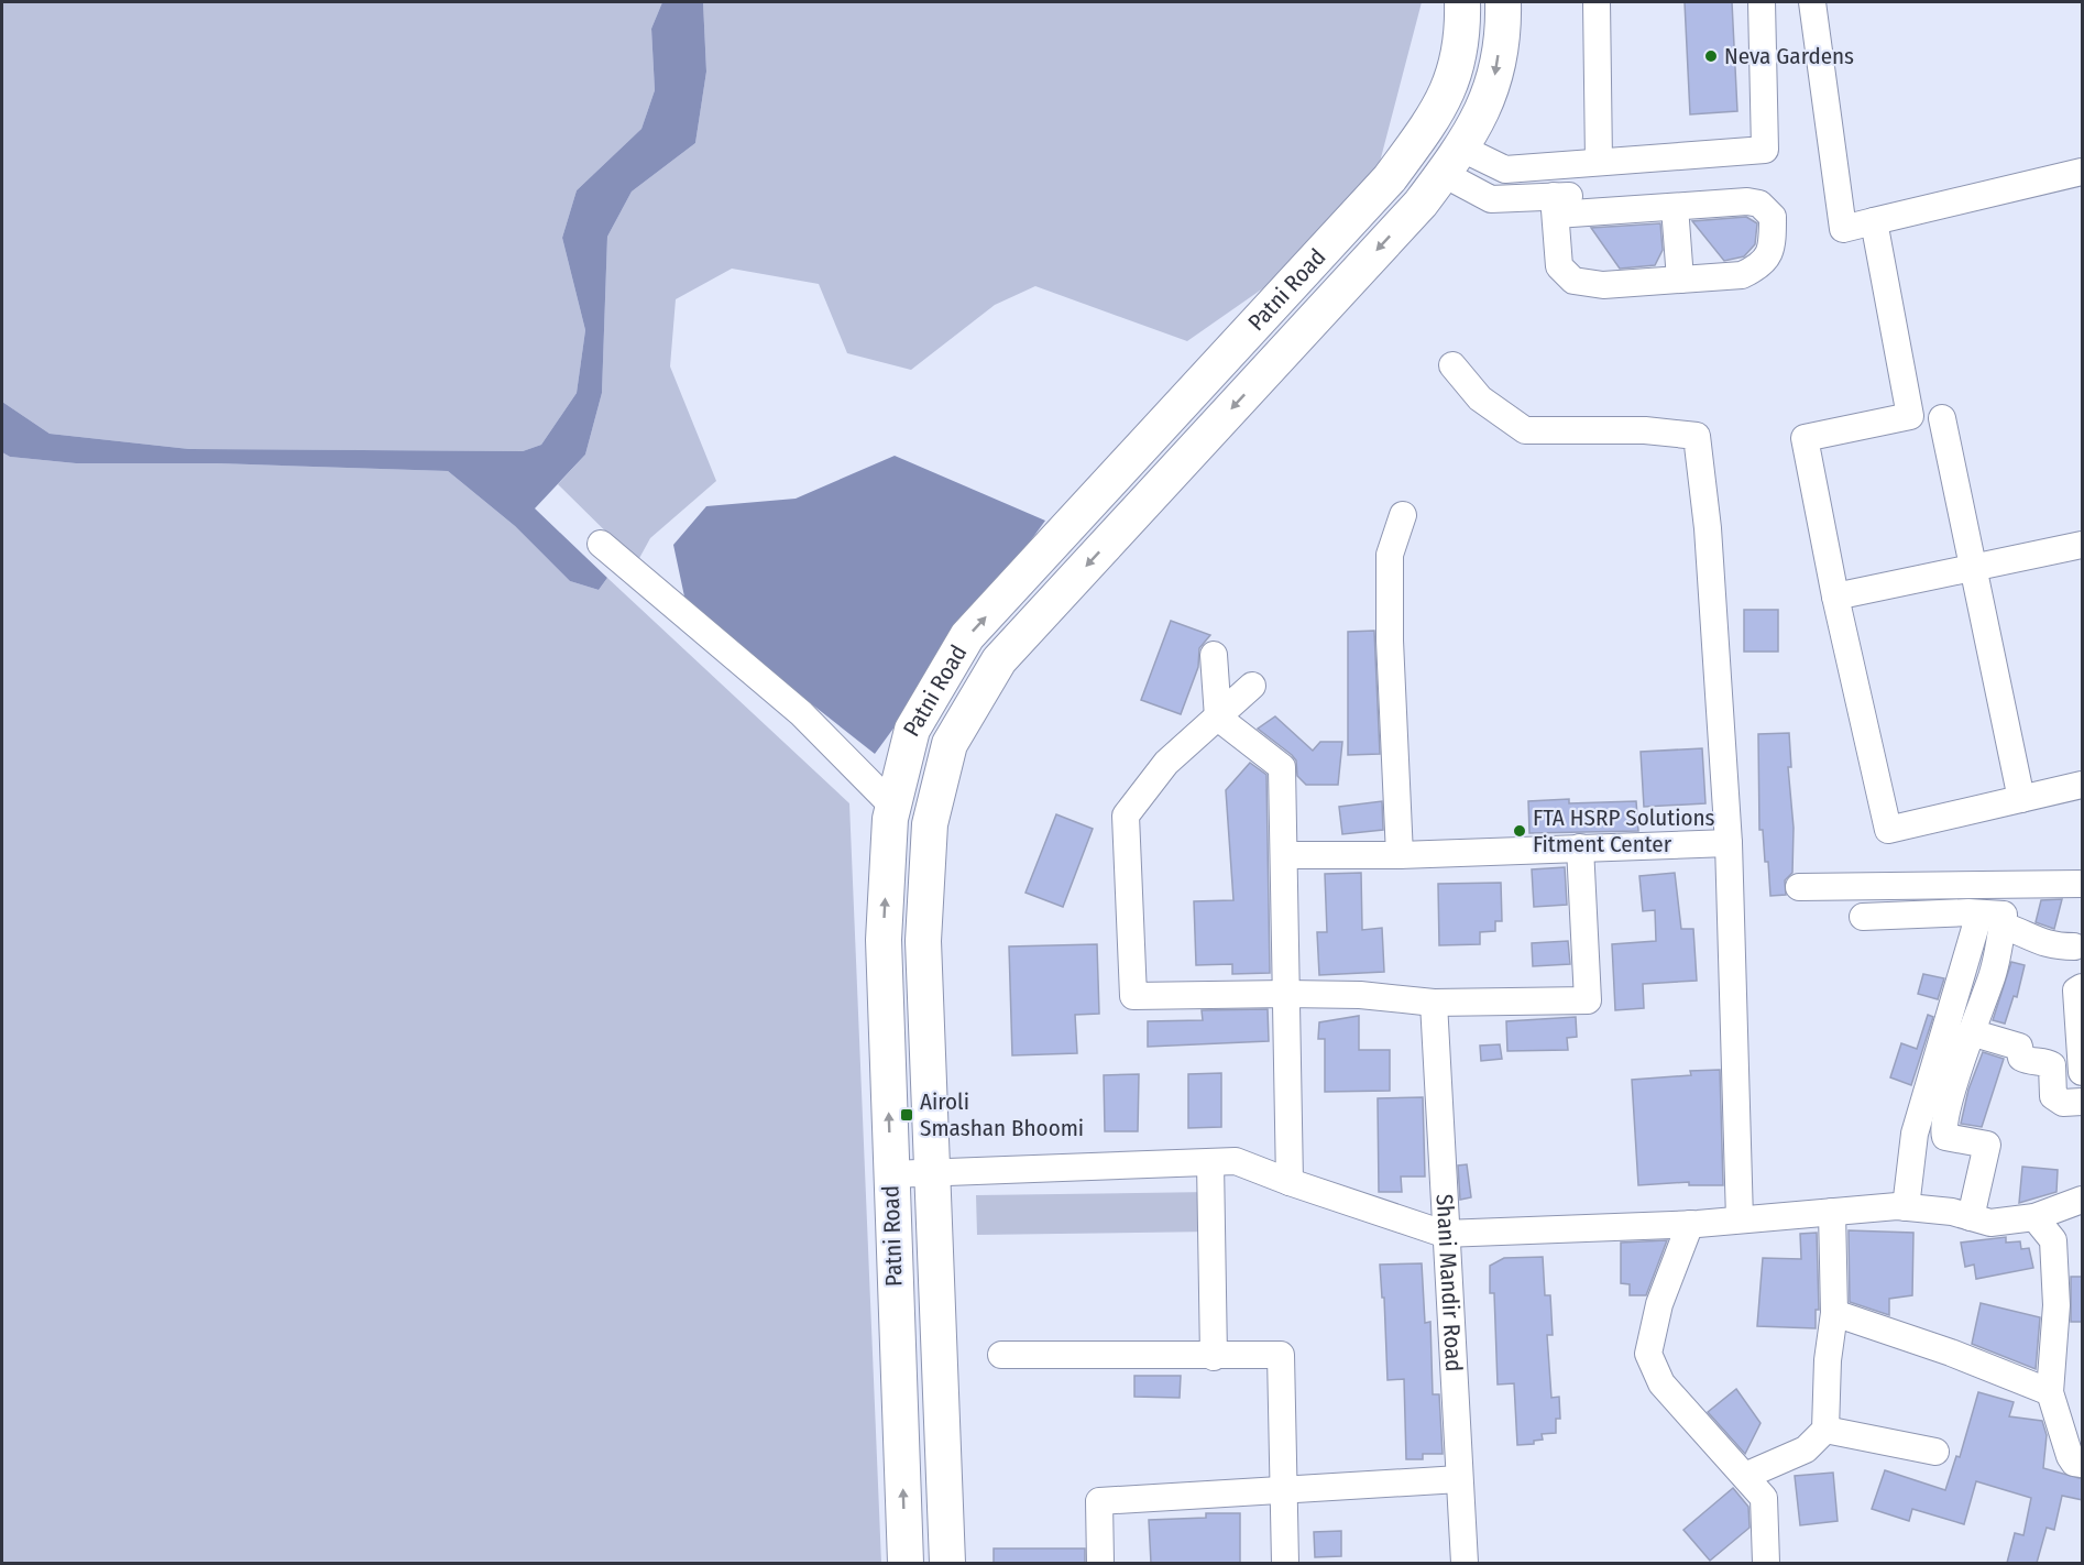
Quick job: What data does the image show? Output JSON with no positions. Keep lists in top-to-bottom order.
{
  "streets": {
    "main road": ["Patni Road"],
    "street": ["Shani Mandir Road"]
  },
  "places": {
    "other": ["Neva Gardens", "FTA HSRP Solutions Fitment Center"],
    "transit": ["Airoli Smashan Bhoomi"]
  }
}
